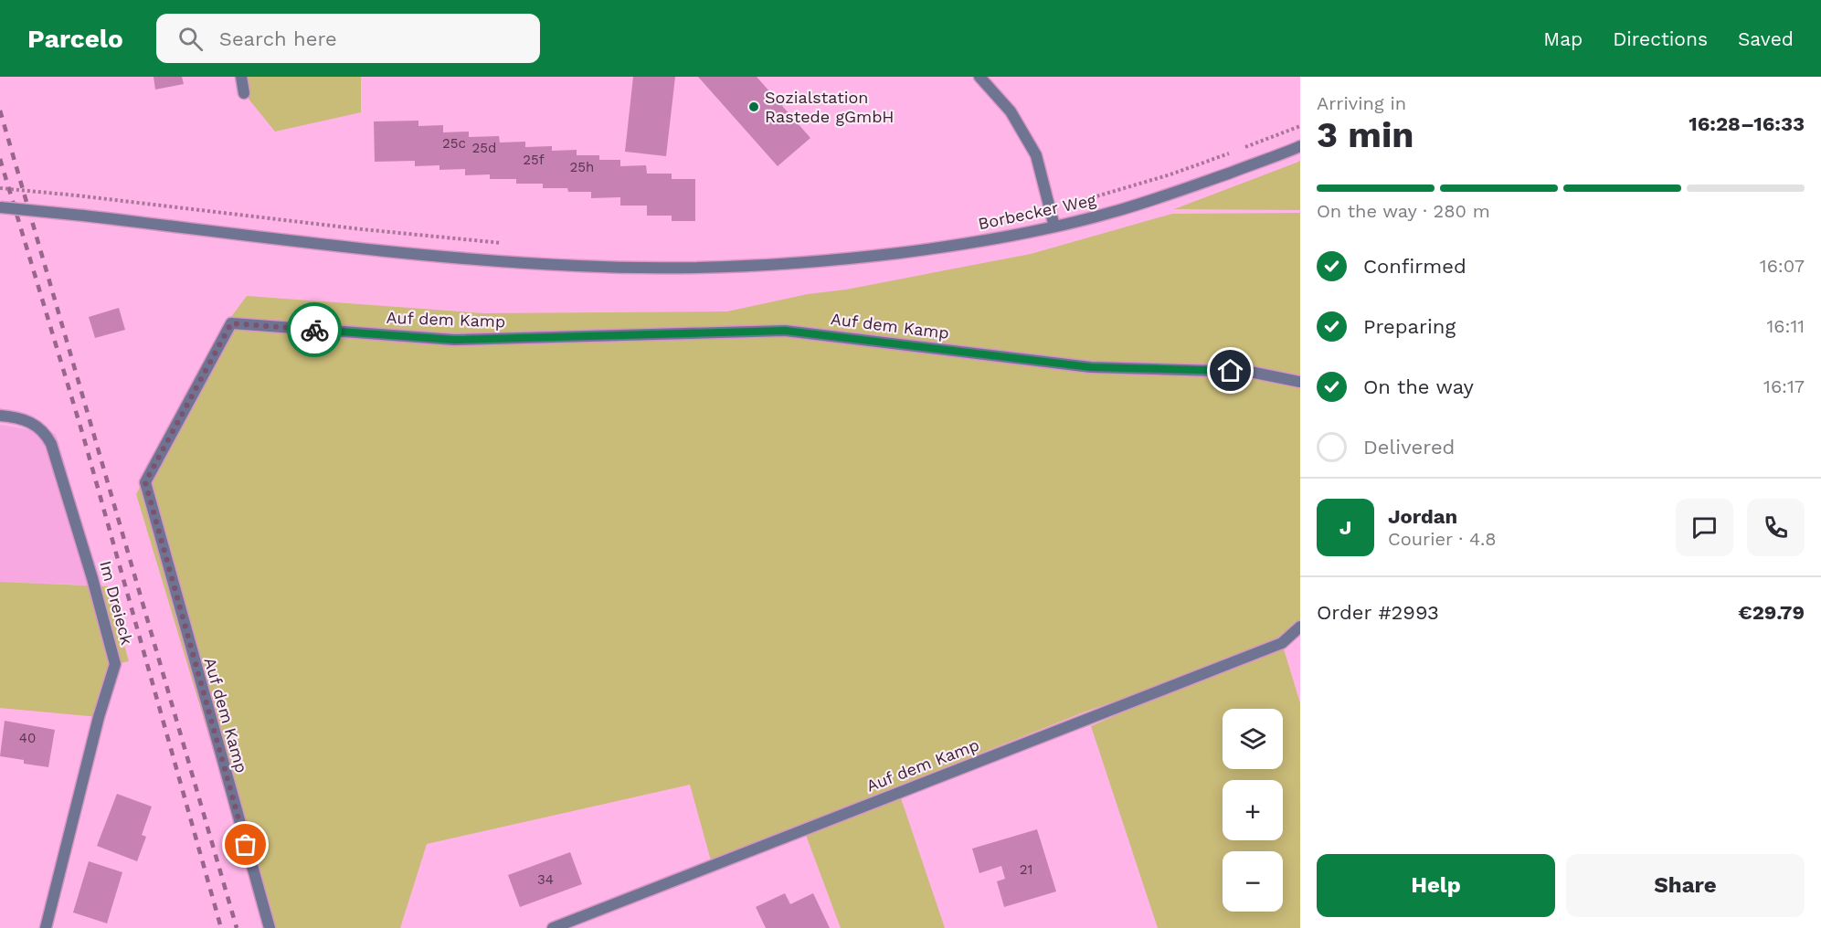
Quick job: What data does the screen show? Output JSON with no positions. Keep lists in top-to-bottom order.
{
  "streets": {
    "street": ["Borbecker Weg", "Auf dem Kamp", "Im Dreieck"]
  },
  "places": ["Sozialstation Rastede gGmbH"],
  "house_numbers": [
    "25c",
    "25d",
    "25f",
    "25h",
    "40",
    "21",
    "34"
  ],
  "page": {
    "header": "Parcelo",
    "search": "Search here",
    "nav": ["Map", "Directions", "Saved"],
    "heading": ["3 min", "Arriving in", "16:28–16:33"],
    "panel": [
      "Jordan",
      "Courier · 4.8",
      "Order #2993",
      "€29.79"
    ],
    "bar": "On the way · 280 m",
    "list": [
      ["Confirmed", "16:07"],
      ["Preparing", "16:11"],
      ["On the way", "16:17"],
      "Delivered"
    ],
    "round": "J",
    "map_buttons": ["+", "−"],
    "buttons": ["Help", "Share"]
  }
}
